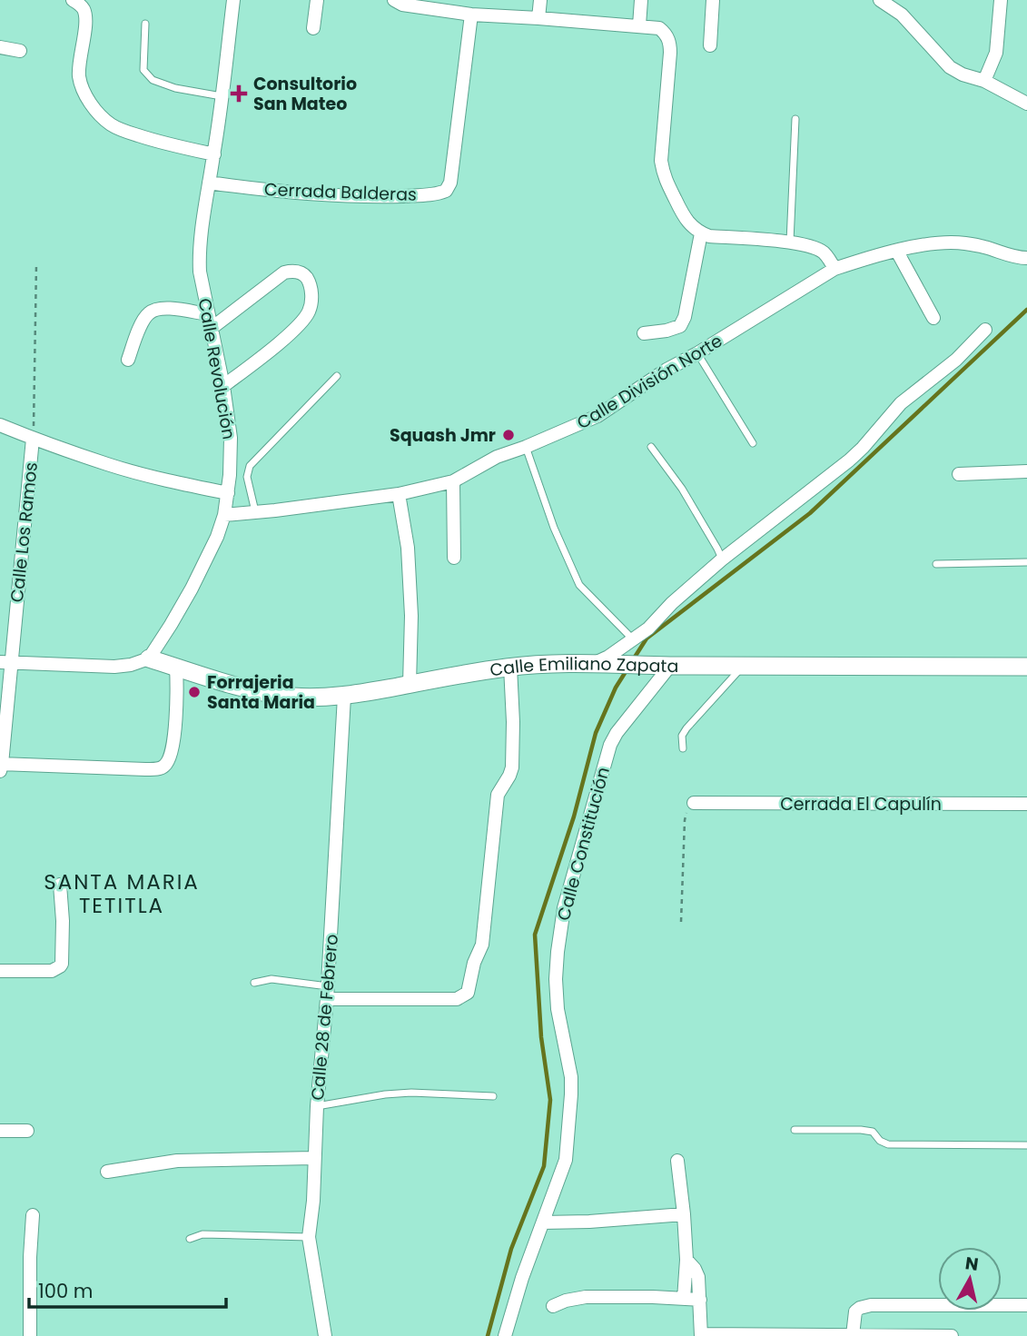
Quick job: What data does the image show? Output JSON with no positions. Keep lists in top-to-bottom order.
{
  "streets": {
    "street": [
      "Cerrada Balderas",
      "Calle Revolución",
      "Calle División Norte",
      "Calle Los Ramos",
      "Calle Emiliano Zapata",
      "Cerrada El Capulín",
      "Calle Constitución",
      "Calle 28 de Febrero"
    ]
  },
  "crossings": [
    ["Cerrada Balderas", "Calle Revolución"],
    ["Calle Revolución", "Calle División Norte"],
    ["Calle Revolución", "Calle Emiliano Zapata"],
    ["Calle Emiliano Zapata", "Calle Constitución"],
    ["Calle Emiliano Zapata", "Calle 28 de Febrero"]
  ],
  "districts": ["SANTA MARIA TETITLA"],
  "places": {
    "health": ["Consultorio San Mateo"],
    "other": ["Squash Jmr", "Forrajeria Santa Maria"]
  },
  "scale_bar": "100 m",
  "north": "top"
}
